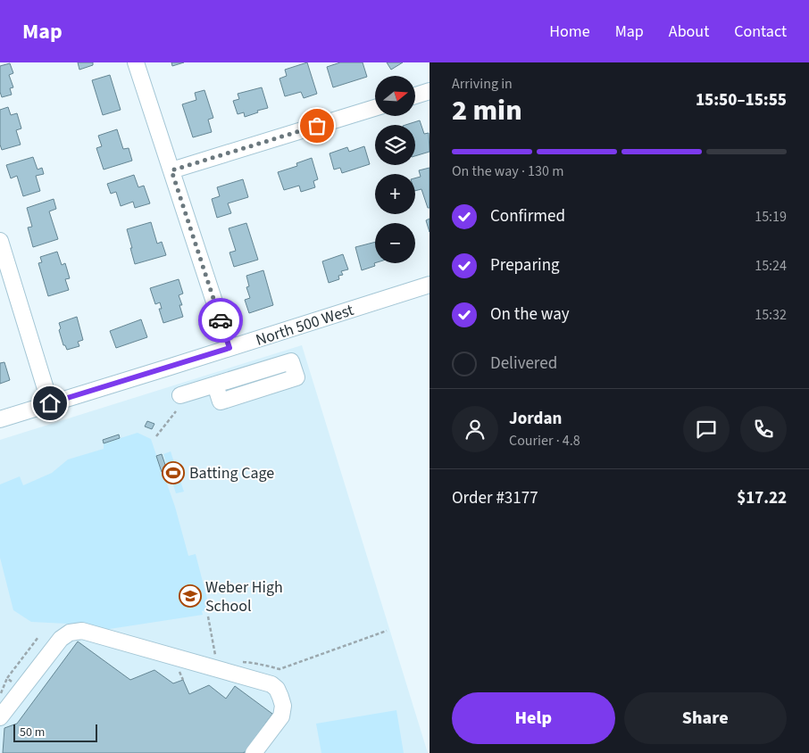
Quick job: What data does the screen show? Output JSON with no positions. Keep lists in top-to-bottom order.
{
  "streets": {
    "street": ["North 500 West"]
  },
  "places": {
    "sports": ["Batting Cage"],
    "school or university": ["Weber High School"]
  },
  "scale_bar": "50 m",
  "north": "right",
  "page": {
    "header": "Map",
    "nav": [
      "Home",
      "Map",
      "About",
      "Contact"
    ],
    "heading": ["2 min", "Arriving in", "15:50–15:55"],
    "panel": [
      "Jordan",
      "Courier · 4.8",
      "Order #3177",
      "$17.22"
    ],
    "map_buttons": ["+", "−"],
    "bar": "On the way · 130 m",
    "list": [
      ["Confirmed", "15:19"],
      ["Preparing", "15:24"],
      ["On the way", "15:32"],
      "Delivered"
    ],
    "buttons": ["Help", "Share"],
    "scale": "50 m"
  }
}
